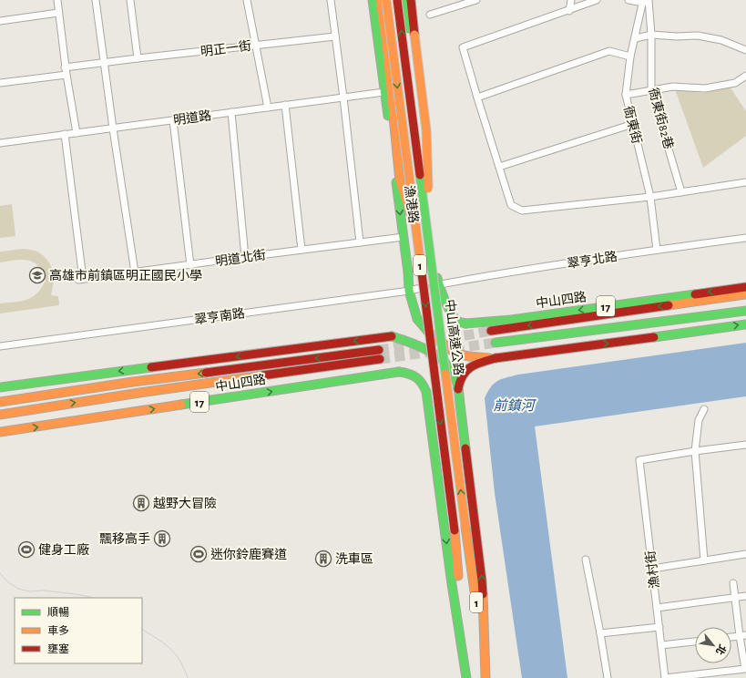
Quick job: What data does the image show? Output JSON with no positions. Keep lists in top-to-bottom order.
{
  "streets": {
    "main road": [
      "漁港路",
      "1",
      "中山四路",
      "17",
      "中山高速公路"
    ],
    "street": [
      "明正一街",
      "明道路",
      "衙東街82巷",
      "衙東街",
      "明道北街",
      "翠亨北路",
      "翠亨南路",
      "漁村街"
    ]
  },
  "crossings": [
    ["明道路", "漁港路"],
    ["明道路", "明道北街"],
    ["衙東街82巷", "衙東街"],
    ["衙東街", "翠亨北路"],
    ["漁港路", "明道北街"],
    ["漁港路", "翠亨北路"],
    ["漁港路", "中山四路"],
    ["漁港路", "翠亨南路"],
    ["翠亨北路", "翠亨南路"],
    ["中山四路", "中山高速公路"]
  ],
  "water": ["前鎮河"],
  "places": {
    "school or university": ["高雄市前鎮區明正國民小學"],
    "building": ["越野大冒險", "飄移高手", "洗車區"],
    "sports": ["健身工廠", "迷你鈴鹿賽道"]
  },
  "legend": ["順暢", "車多", "壅塞"],
  "north": "bottom right"
}
